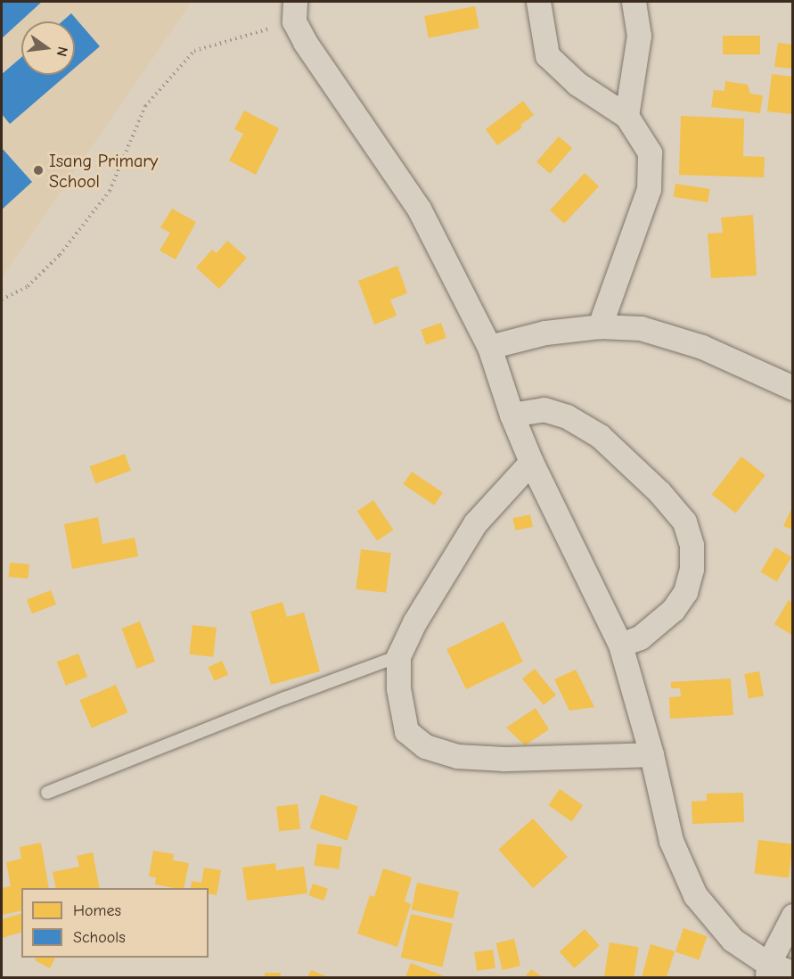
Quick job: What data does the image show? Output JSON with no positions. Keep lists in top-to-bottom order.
{
  "places": ["Isang Primary School"],
  "legend": ["Homes", "Schools"],
  "north": "right"
}
